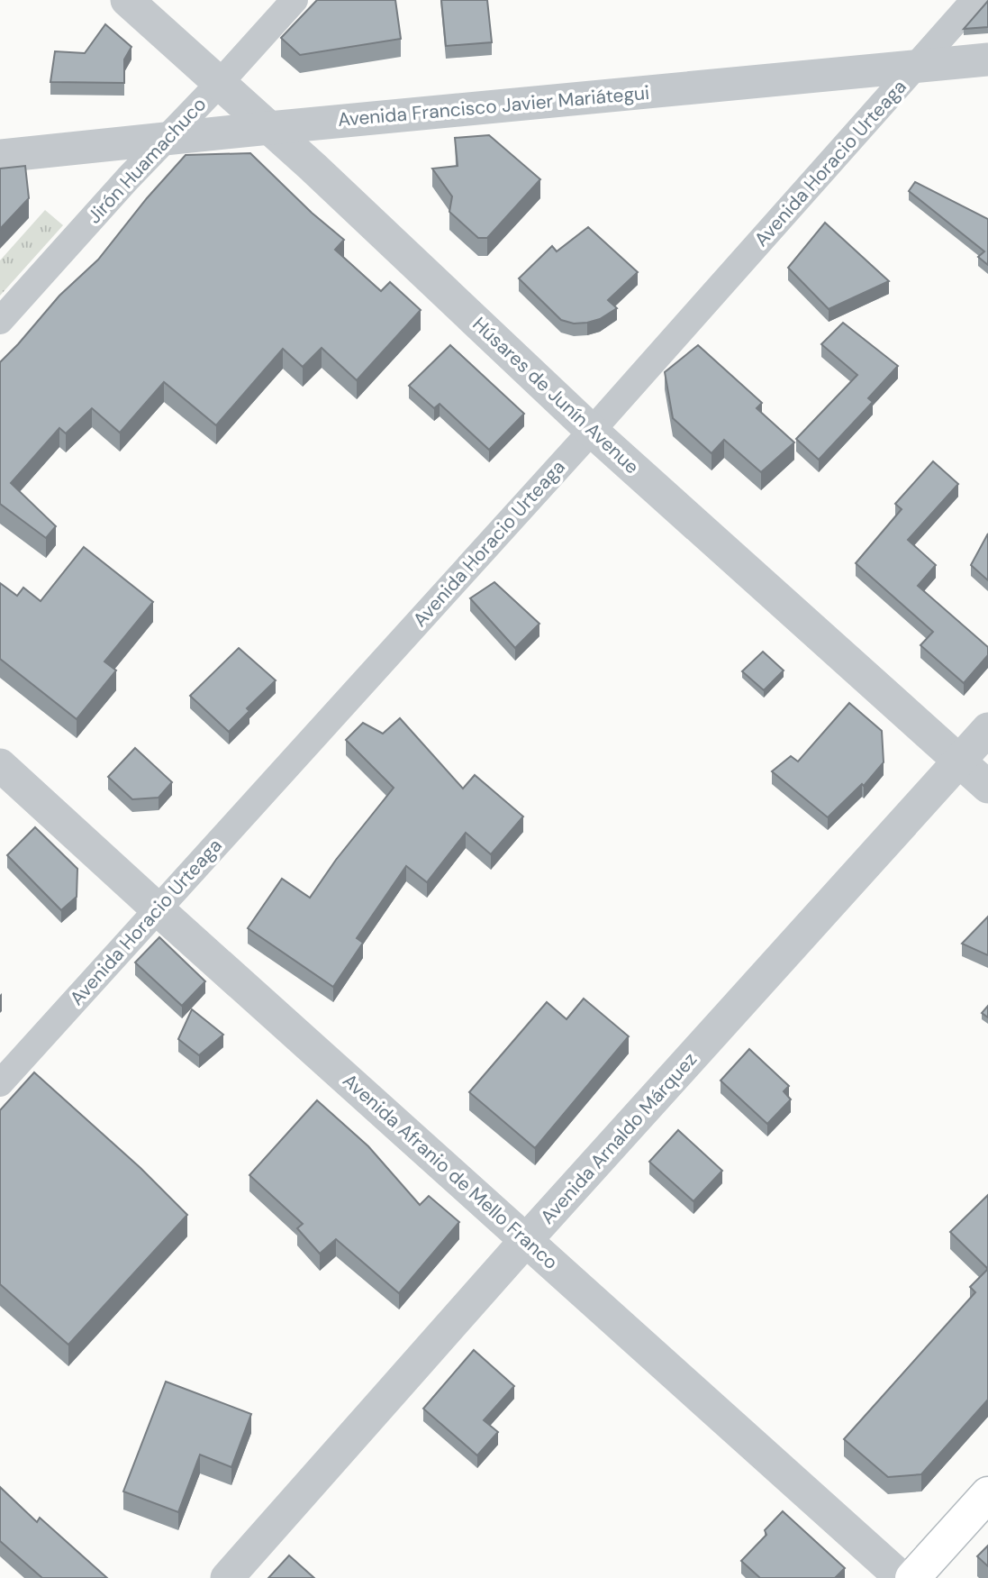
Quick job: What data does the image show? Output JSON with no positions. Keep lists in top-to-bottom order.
{
  "streets": {
    "street": [
      "Avenida Francisco Javier Mariátegui",
      "Jirón Huamachuco",
      "Avenida Horacio Urteaga",
      "Húsares de Junín Avenue",
      "Avenida Arnaldo Márquez",
      "Avenida Afranio de Mello Franco"
    ]
  },
  "crossings": [
    ["Avenida Francisco Javier Mariátegui", "Jirón Huamachuco"],
    ["Avenida Francisco Javier Mariátegui", "Avenida Horacio Urteaga"],
    ["Avenida Francisco Javier Mariátegui", "Húsares de Junín Avenue"],
    ["Jirón Huamachuco", "Húsares de Junín Avenue"],
    ["Avenida Horacio Urteaga", "Húsares de Junín Avenue"],
    ["Avenida Horacio Urteaga", "Avenida Afranio de Mello Franco"],
    ["Húsares de Junín Avenue", "Avenida Arnaldo Márquez"],
    ["Avenida Arnaldo Márquez", "Avenida Afranio de Mello Franco"]
  ]
}
